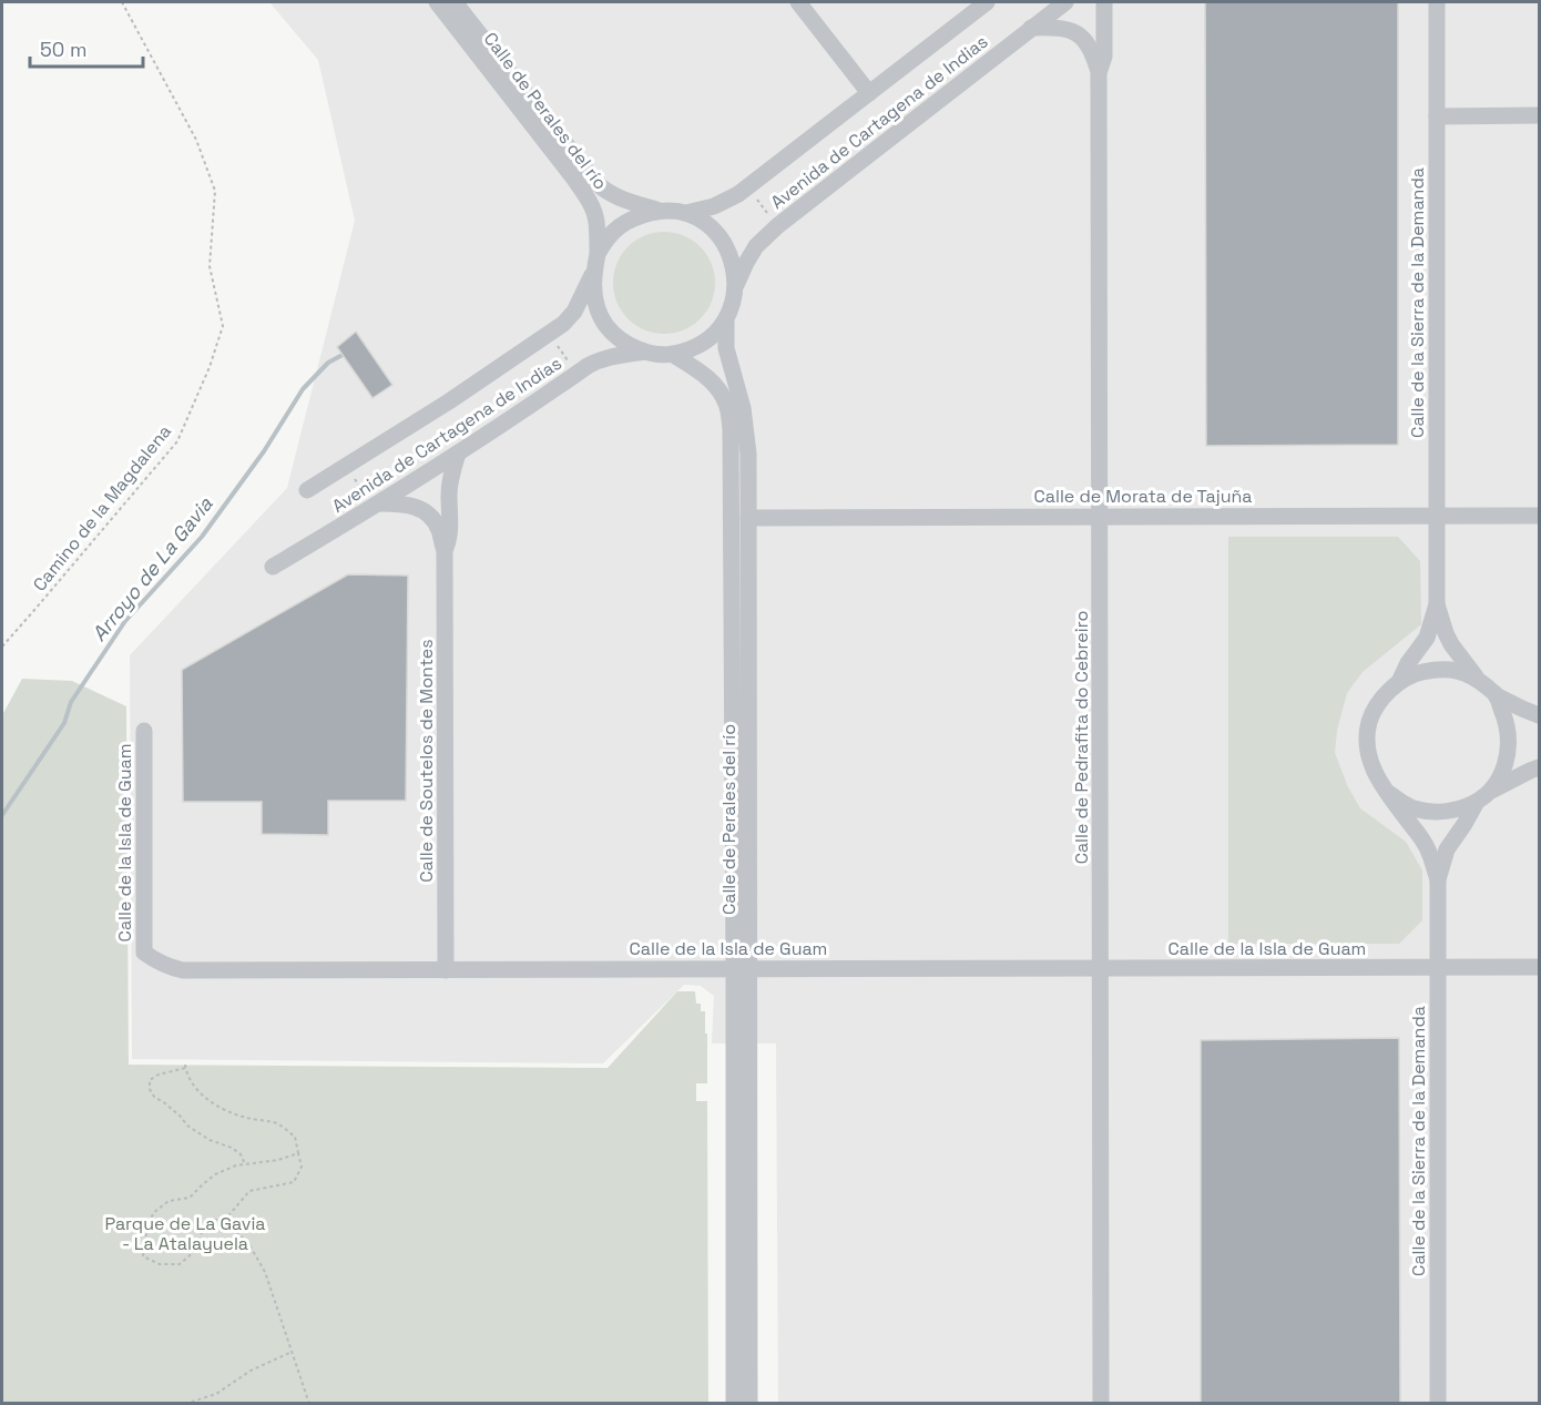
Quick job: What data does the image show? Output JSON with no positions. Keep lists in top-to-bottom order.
{
  "streets": {
    "street": [
      "Calle de Perales del río",
      "Avenida de Cartagena de Indias",
      "Calle de la Sierra de la Demanda",
      "Calle de Morata de Tajuña",
      "Calle de Pedrafita do Cebreiro",
      "Calle de Soutelos de Montes",
      "Calle de la Isla de Guam"
    ],
    "path": ["Camino de la Magdalena"]
  },
  "crossings": [
    ["Calle de Perales del río", "Avenida de Cartagena de Indias"],
    ["Calle de Perales del río", "Calle de Morata de Tajuña"],
    ["Calle de Perales del río", "Calle de la Isla de Guam"],
    ["Avenida de Cartagena de Indias", "Calle de Pedrafita do Cebreiro"],
    ["Avenida de Cartagena de Indias", "Calle de Soutelos de Montes"],
    ["Calle de la Sierra de la Demanda", "Calle de Morata de Tajuña"],
    ["Calle de la Sierra de la Demanda", "Calle de la Isla de Guam"],
    ["Calle de Morata de Tajuña", "Calle de Pedrafita do Cebreiro"],
    ["Calle de Pedrafita do Cebreiro", "Calle de la Isla de Guam"],
    ["Calle de Soutelos de Montes", "Calle de la Isla de Guam"]
  ],
  "water": ["Arroyo de La Gavia"],
  "parks": ["Parque de La Gavia - La Atalayuela"],
  "scale_bar": "50 m"
}
